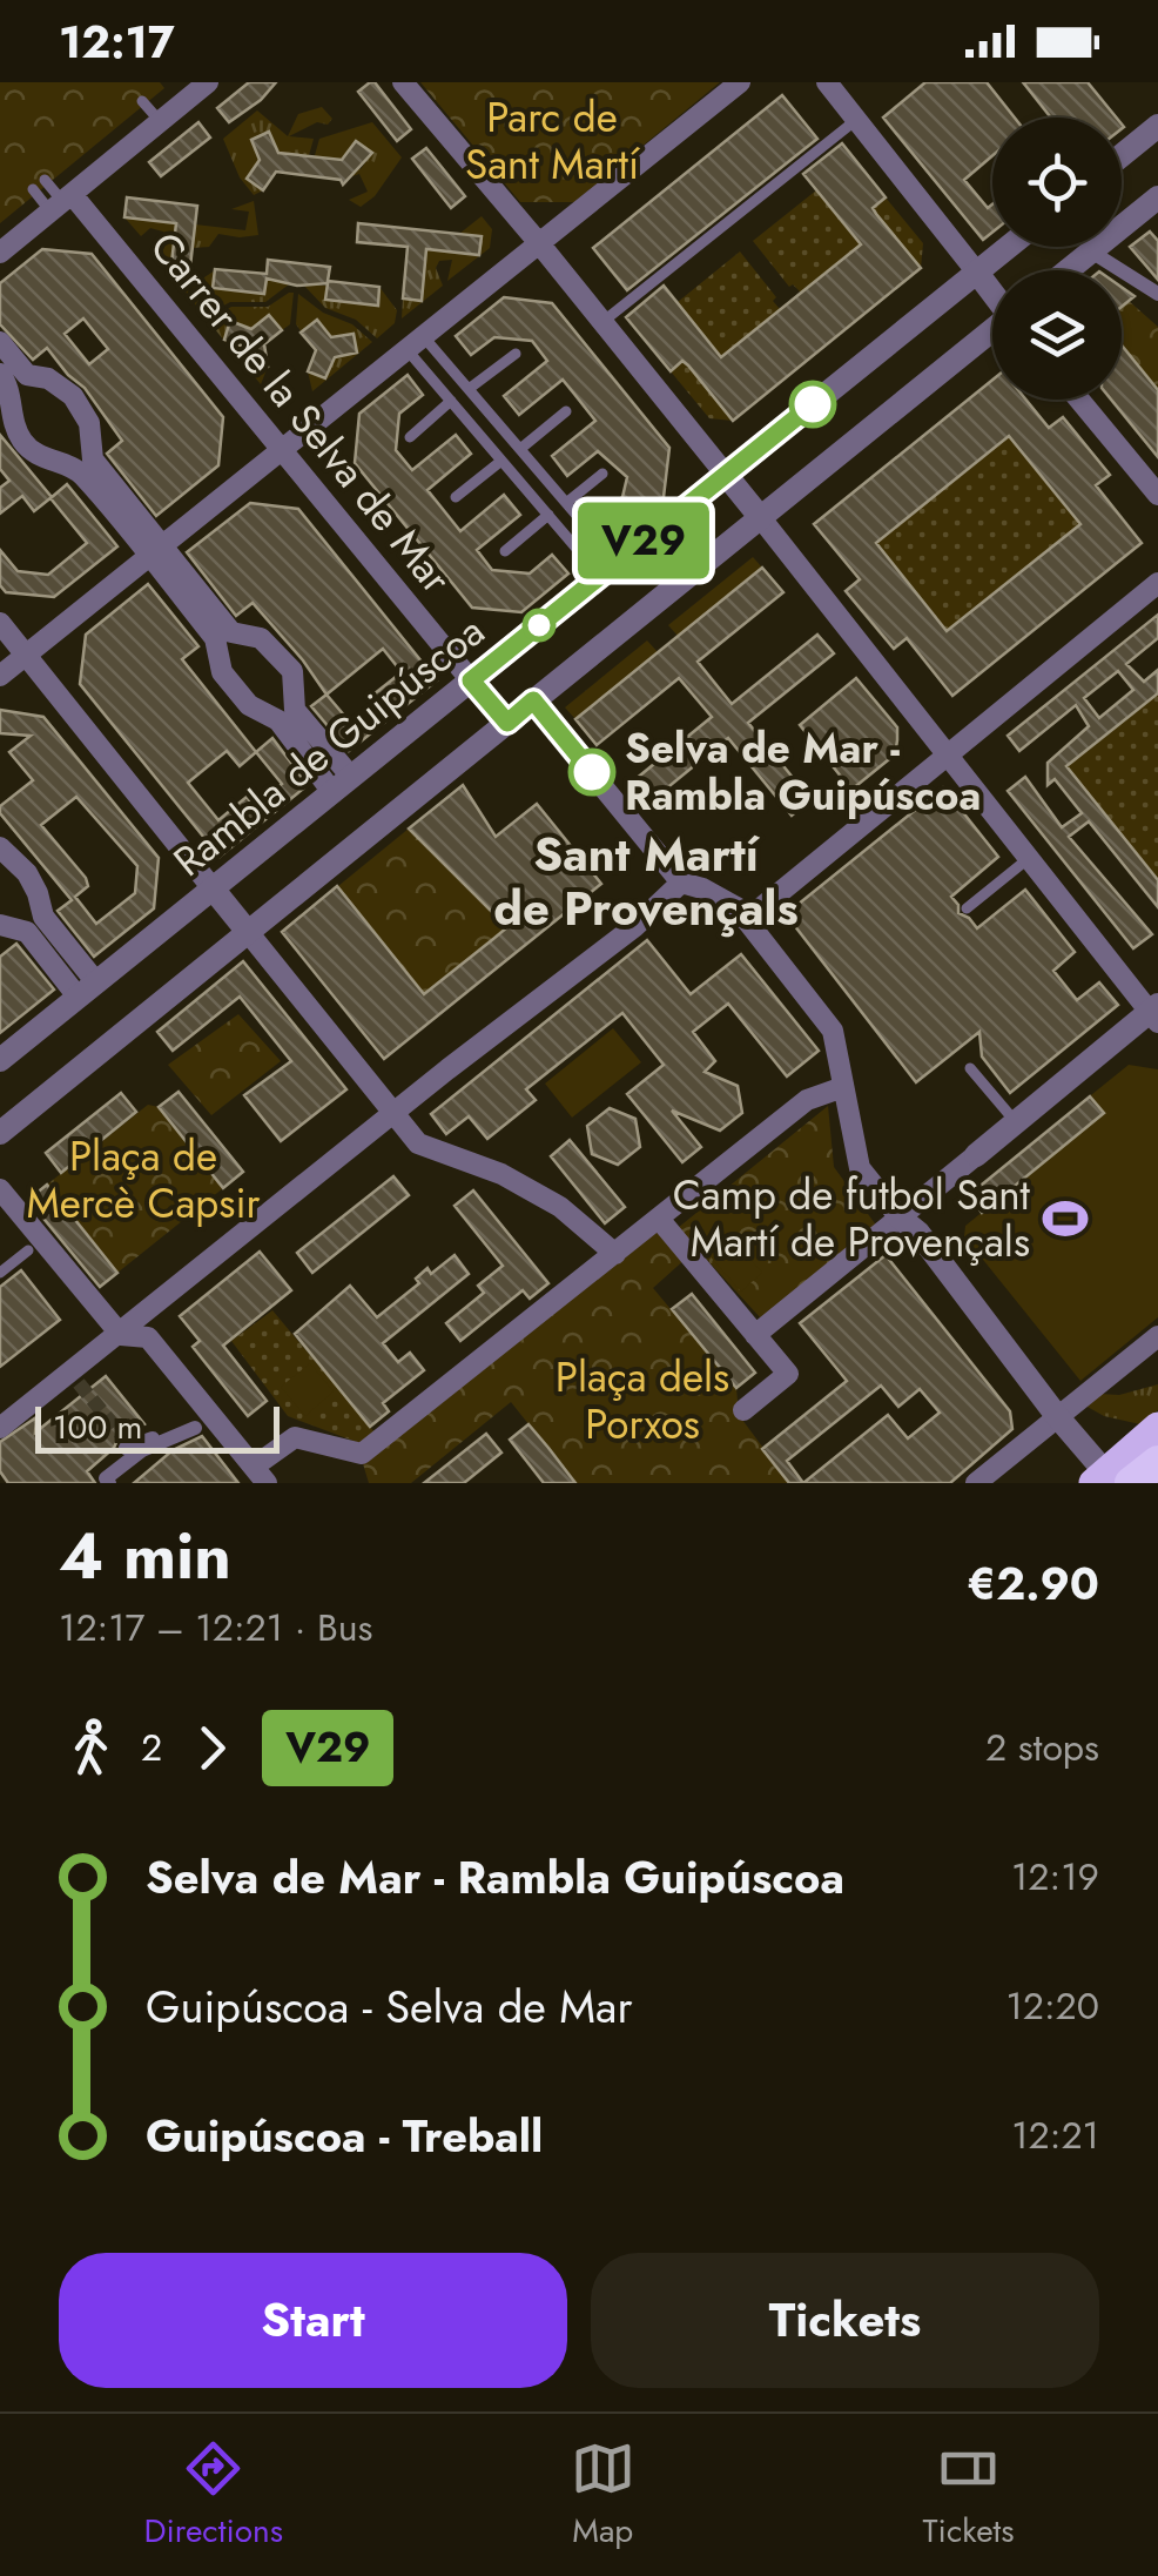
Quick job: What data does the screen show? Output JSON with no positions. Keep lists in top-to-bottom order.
{
  "streets": {
    "street": ["Carrer de la Selva de Mar", "Rambla de Guipúscoa"]
  },
  "crossings": [
    ["Carrer de la Selva de Mar", "Rambla de Guipúscoa"]
  ],
  "districts": ["Sant Martí de Provençals"],
  "parks": ["Parc de Sant Martí", "Plaça de Mercè Capsir", "Plaça dels Porxos"],
  "places": {
    "other": ["Selva de Mar - Rambla Guipúscoa"],
    "sports": ["Camp de futbol Sant Martí de Provençals"]
  },
  "lines": ["bus line V29"],
  "scale_bar": "100 m",
  "page": {
    "status": "12:17",
    "on_map": "V29",
    "scale": "100 m",
    "heading": ["4 min", "12:17 – 12:21 · Bus", "€2.90"],
    "legs": ["2", "V29", "2 stops"],
    "list": [
      {
        "name": "Selva de Mar - Rambla Guipúscoa",
        "value": "12:19"
      },
      {
        "name": "Guipúscoa - Selva de Mar",
        "value": "12:20"
      },
      {
        "name": "Guipúscoa - Treball",
        "value": "12:21"
      }
    ],
    "buttons": ["Start", "Tickets"],
    "tabs": ["Directions", "Map", "Tickets"]
  }
}
